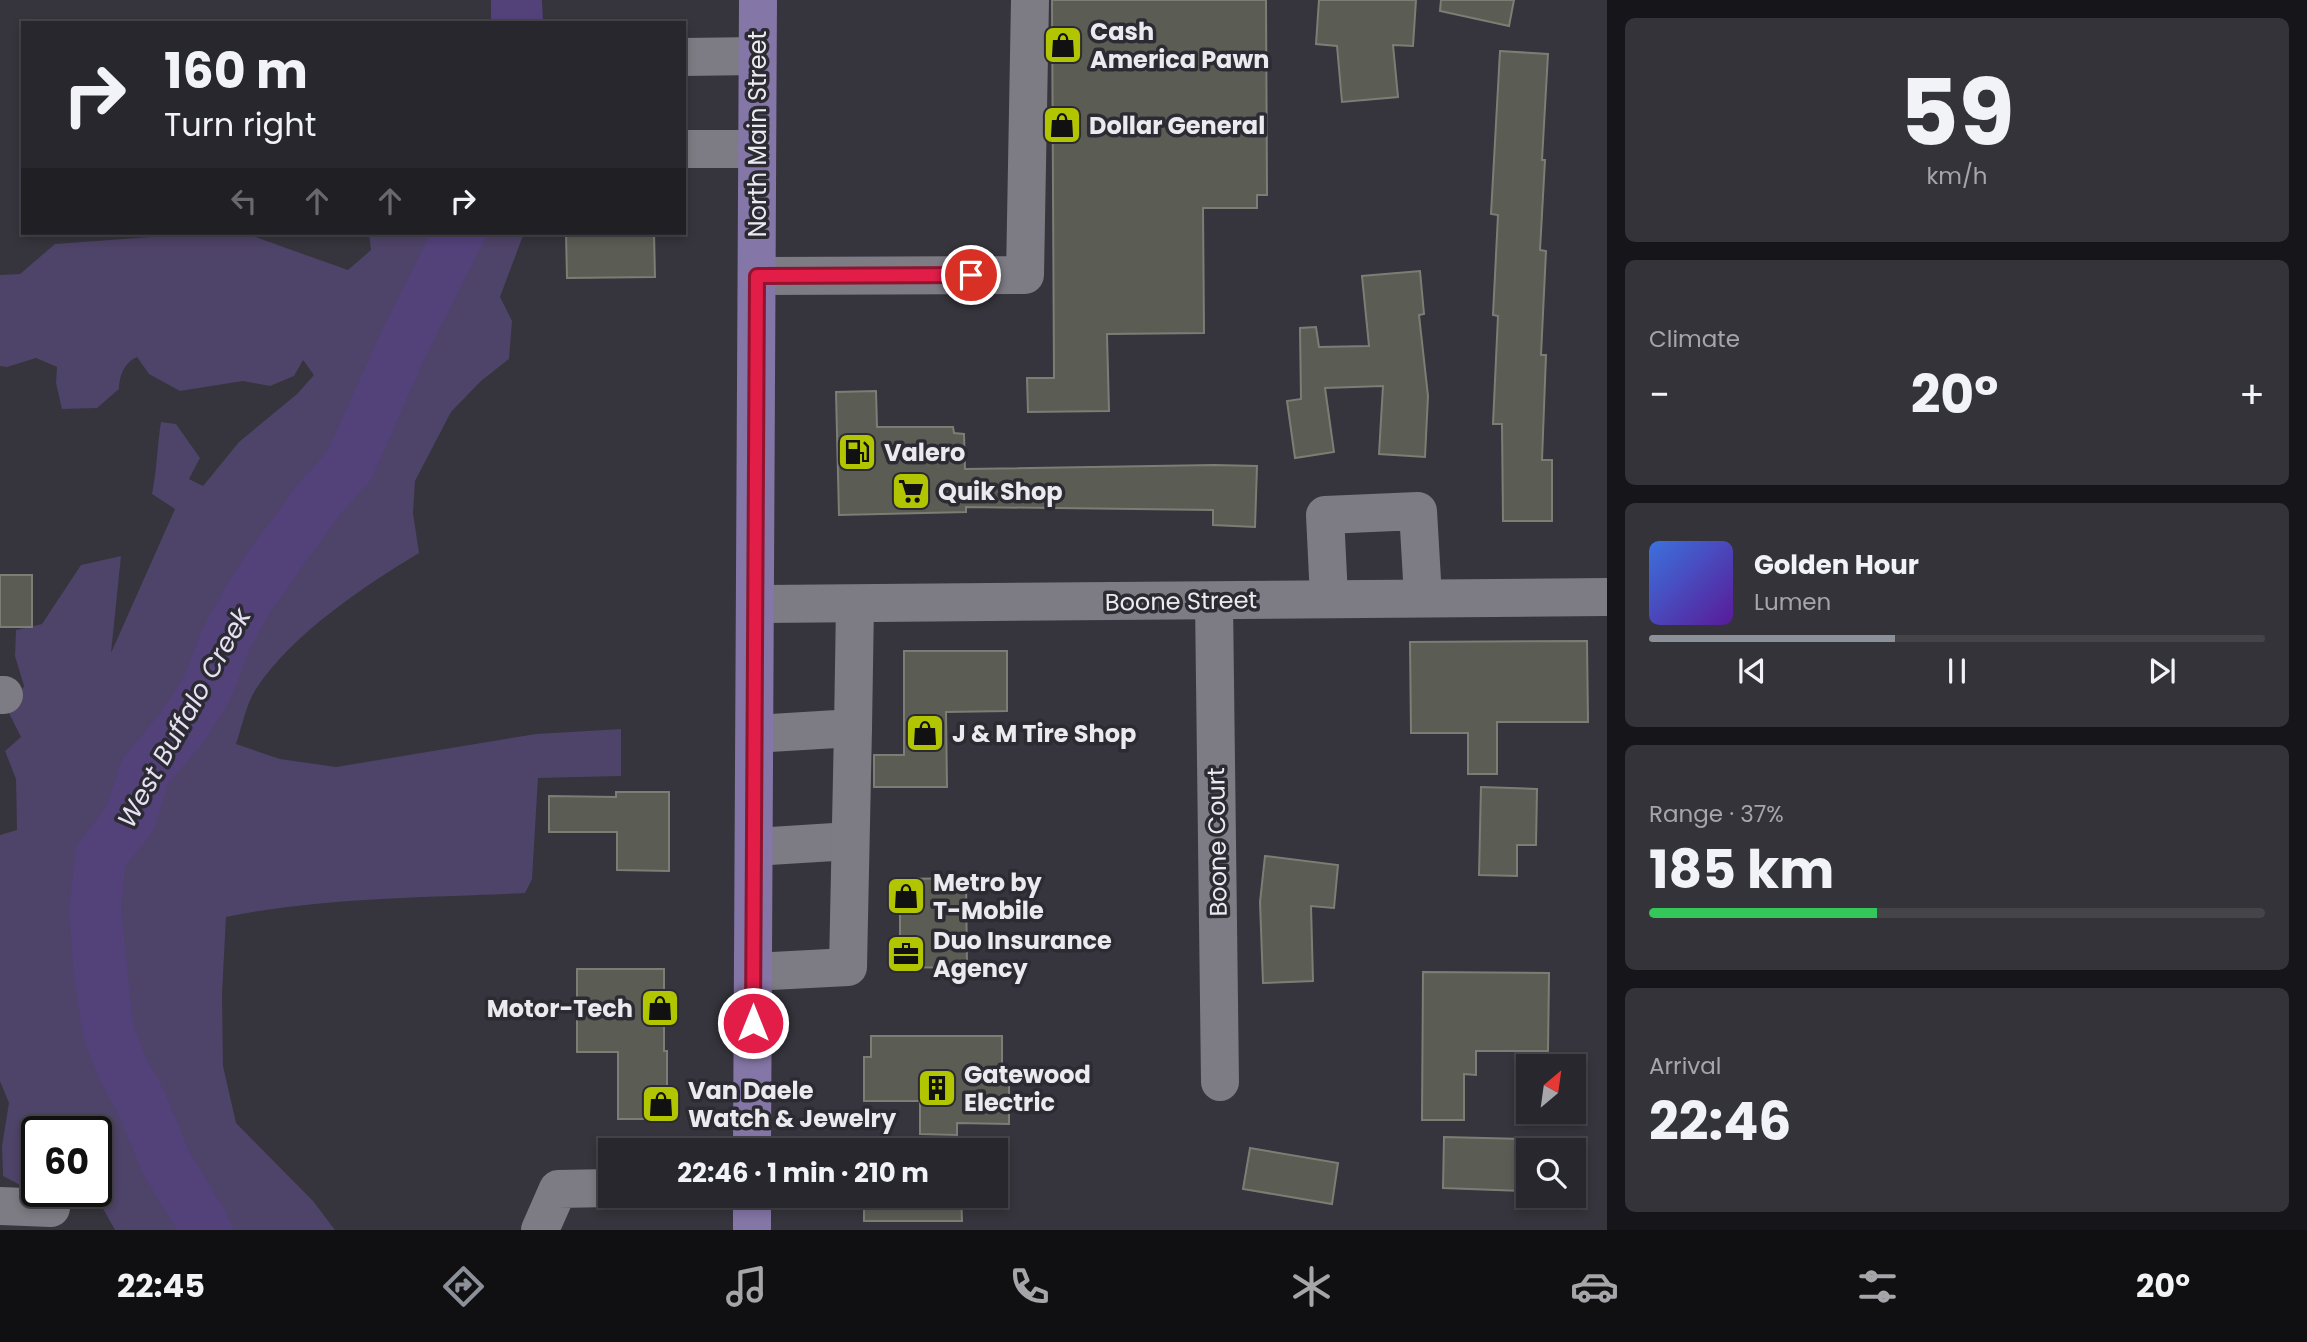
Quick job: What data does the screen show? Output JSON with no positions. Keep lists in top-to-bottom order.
{
  "streets": {
    "main road": ["North Main Street"],
    "street": ["Boone Street", "Boone Court"]
  },
  "crossings": [
    ["North Main Street", "Boone Street"],
    ["Boone Street", "Boone Court"]
  ],
  "water": ["West Buffalo Creek"],
  "places": {
    "shop": [
      "Cash America Pawn",
      "Dollar General",
      "J & M Tire Shop",
      "Metro by T-Mobile",
      "Motor-Tech",
      "Van Daele Watch & Jewelry"
    ],
    "fuel station": ["Valero"],
    "supermarket": ["Quik Shop"],
    "office": ["Duo Insurance Agency"],
    "building": ["Gatewood Electric"]
  },
  "north": "top right",
  "page": {
    "tile": [
      ["59", "km/h"],
      "Climate",
      ["Range · 37%", "185 km"],
      ["Arrival", "22:46"]
    ],
    "turn": ["160 m", "Turn right"],
    "heat": ["−", "20°", "+"],
    "song": ["Golden Hour", "Lumen"],
    "limit": "60",
    "trip": "22:46 · 1 min · 210 m",
    "tabs": ["22:45", "20°"]
  }
}
